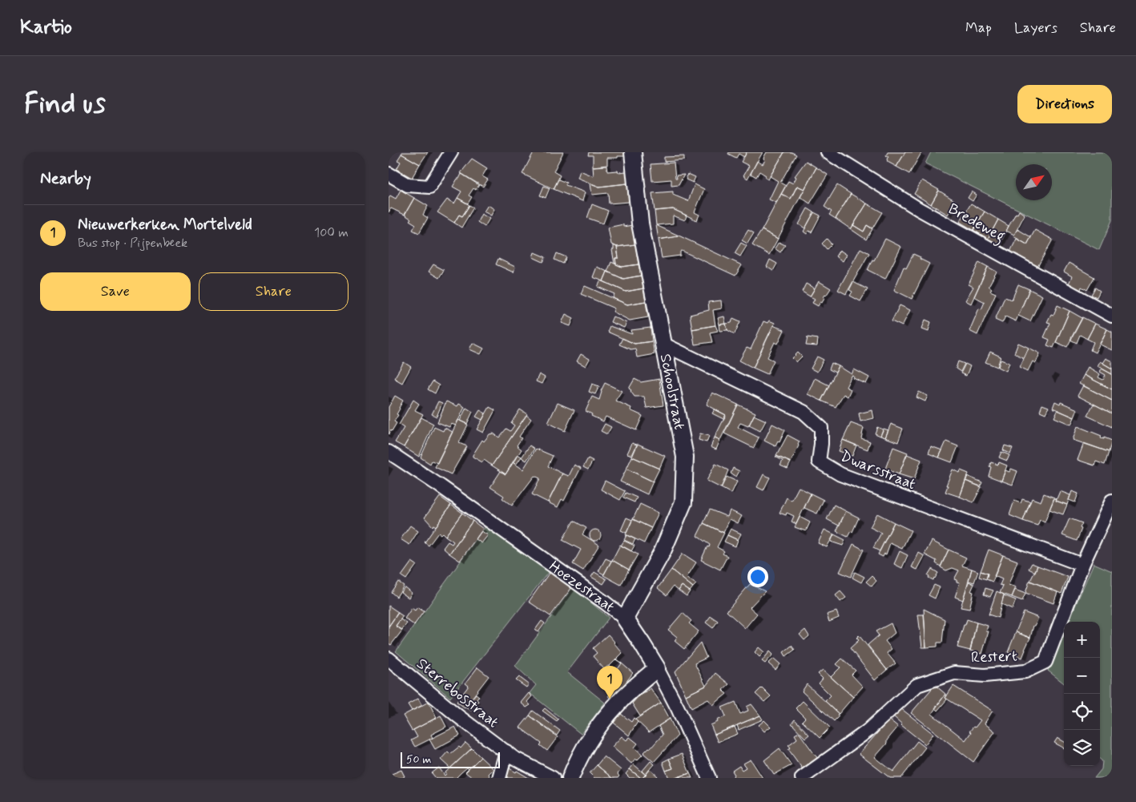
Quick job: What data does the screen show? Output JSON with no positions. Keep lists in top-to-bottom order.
{
  "streets": {
    "street": [
      "Bredeweg",
      "Schoolstraat",
      "Dwarsstraat",
      "Hoezestraat",
      "Restert",
      "Sterrebosstraat"
    ]
  },
  "crossings": [
    ["Schoolstraat", "Dwarsstraat"],
    ["Schoolstraat", "Hoezestraat"],
    ["Dwarsstraat", "Restert"]
  ],
  "scale_bar": "50 m",
  "north": "top right",
  "page": {
    "header": "Kartio",
    "nav": ["Map", "Layers", "Share"],
    "buttons": [
      "Directions",
      ["Save", "Share"]
    ],
    "title": "Find us",
    "heading": "Nearby",
    "list": [
      {
        "mark": "1",
        "name": "Nieuwerkerken Mortelveld",
        "note": "Bus stop · Pijpenbeek",
        "value": "100 m"
      }
    ],
    "map_buttons": ["+", "−"],
    "pins": "1",
    "scale": "50 m"
  }
}
